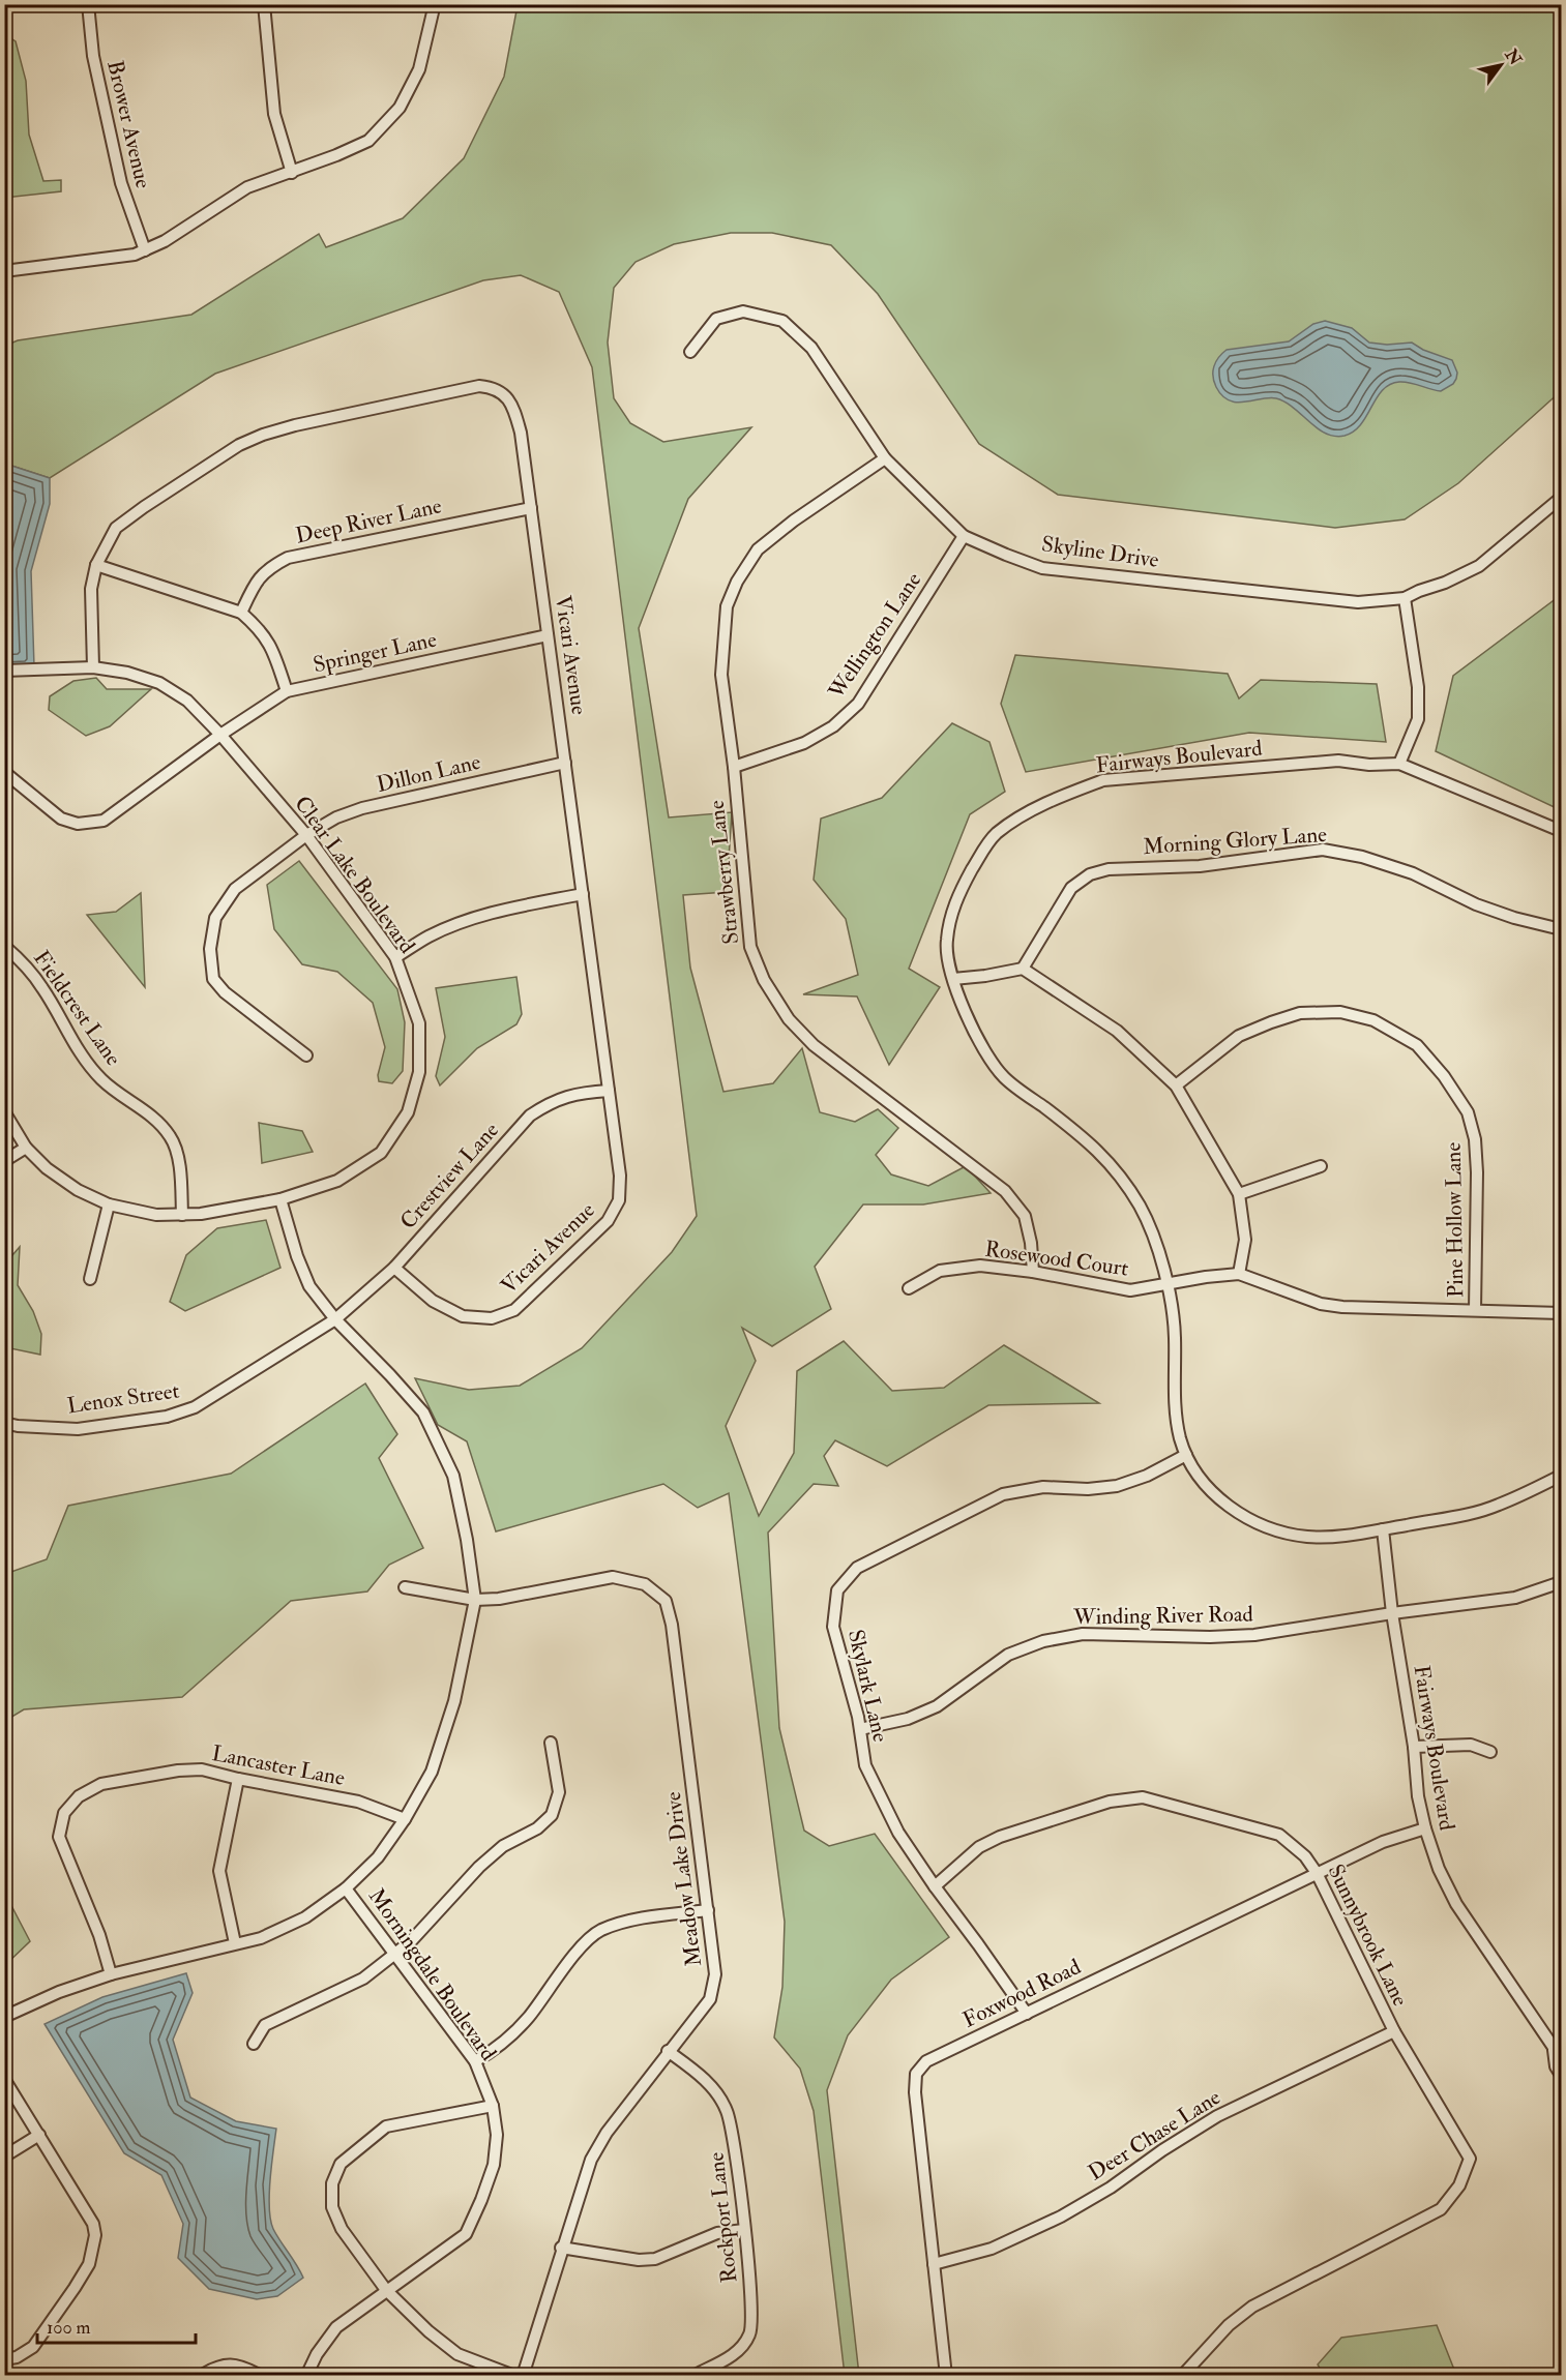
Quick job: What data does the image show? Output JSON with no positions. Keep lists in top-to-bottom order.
{
  "streets": {
    "street": [
      "Brower Avenue",
      "Deep River Lane",
      "Skyline Drive",
      "Wellington Lane",
      "Springer Lane",
      "Vicari Avenue",
      "Fairways Boulevard",
      "Dillon Lane",
      "Morning Glory Lane",
      "Strawberry Lane",
      "Clear Lake Boulevard",
      "Fieldcrest Lane",
      "Crestview Lane",
      "Pine Hollow Lane",
      "Rosewood Court",
      "Lenox Street",
      "Winding River Road",
      "Skylark Lane",
      "Lancaster Lane",
      "Meadow Lake Drive",
      "Sunnybrook Lane",
      "Morningdale Boulevard",
      "Foxwood Road",
      "Deer Chase Lane",
      "Rockport Lane"
    ]
  },
  "crossings": [
    ["Deep River Lane", "Vicari Avenue"],
    ["Skyline Drive", "Wellington Lane"],
    ["Skyline Drive", "Strawberry Lane"],
    ["Wellington Lane", "Strawberry Lane"],
    ["Springer Lane", "Vicari Avenue"],
    ["Springer Lane", "Clear Lake Boulevard"],
    ["Vicari Avenue", "Dillon Lane"],
    ["Vicari Avenue", "Clear Lake Boulevard"],
    ["Vicari Avenue", "Crestview Lane"],
    ["Fairways Boulevard", "Rosewood Court"],
    ["Fairways Boulevard", "Winding River Road"],
    ["Fairways Boulevard", "Skylark Lane"],
    ["Fairways Boulevard", "Foxwood Road"],
    ["Dillon Lane", "Clear Lake Boulevard"],
    ["Strawberry Lane", "Rosewood Court"],
    ["Clear Lake Boulevard", "Fieldcrest Lane"],
    ["Clear Lake Boulevard", "Morningdale Boulevard"],
    ["Crestview Lane", "Lenox Street"],
    ["Crestview Lane", "Morningdale Boulevard"],
    ["Lenox Street", "Morningdale Boulevard"],
    ["Winding River Road", "Skylark Lane"],
    ["Skylark Lane", "Sunnybrook Lane"],
    ["Skylark Lane", "Foxwood Road"],
    ["Lancaster Lane", "Morningdale Boulevard"],
    ["Meadow Lake Drive", "Morningdale Boulevard"],
    ["Meadow Lake Drive", "Rockport Lane"],
    ["Sunnybrook Lane", "Foxwood Road"],
    ["Sunnybrook Lane", "Deer Chase Lane"],
    ["Foxwood Road", "Deer Chase Lane"]
  ],
  "scale_bar": "100 m",
  "north": "top right"
}
